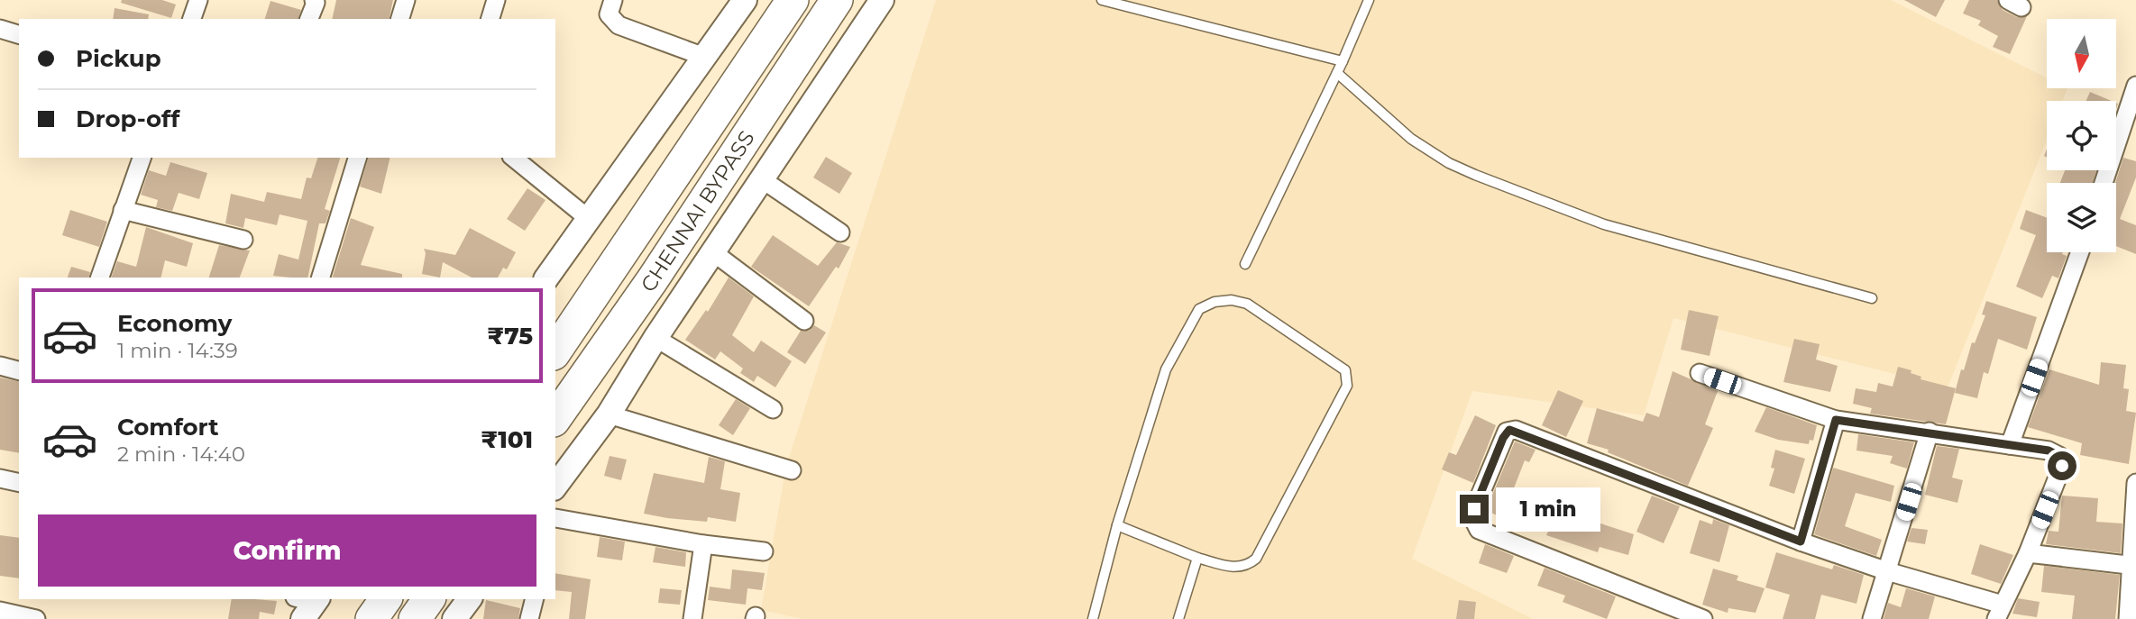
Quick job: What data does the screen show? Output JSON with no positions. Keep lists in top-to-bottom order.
{
  "streets": {
    "highway": ["CHENNAI BYPASS"]
  },
  "north": "bottom",
  "page": {
    "banner": ["Pickup", "Drop-off"],
    "list": [
      {
        "name": "Economy",
        "note": "1 min · 14:39",
        "value": "₹75"
      },
      {
        "name": "Comfort",
        "note": "2 min · 14:40",
        "value": "₹101"
      }
    ],
    "bubble": "1 min",
    "buttons": "Confirm"
  }
}
